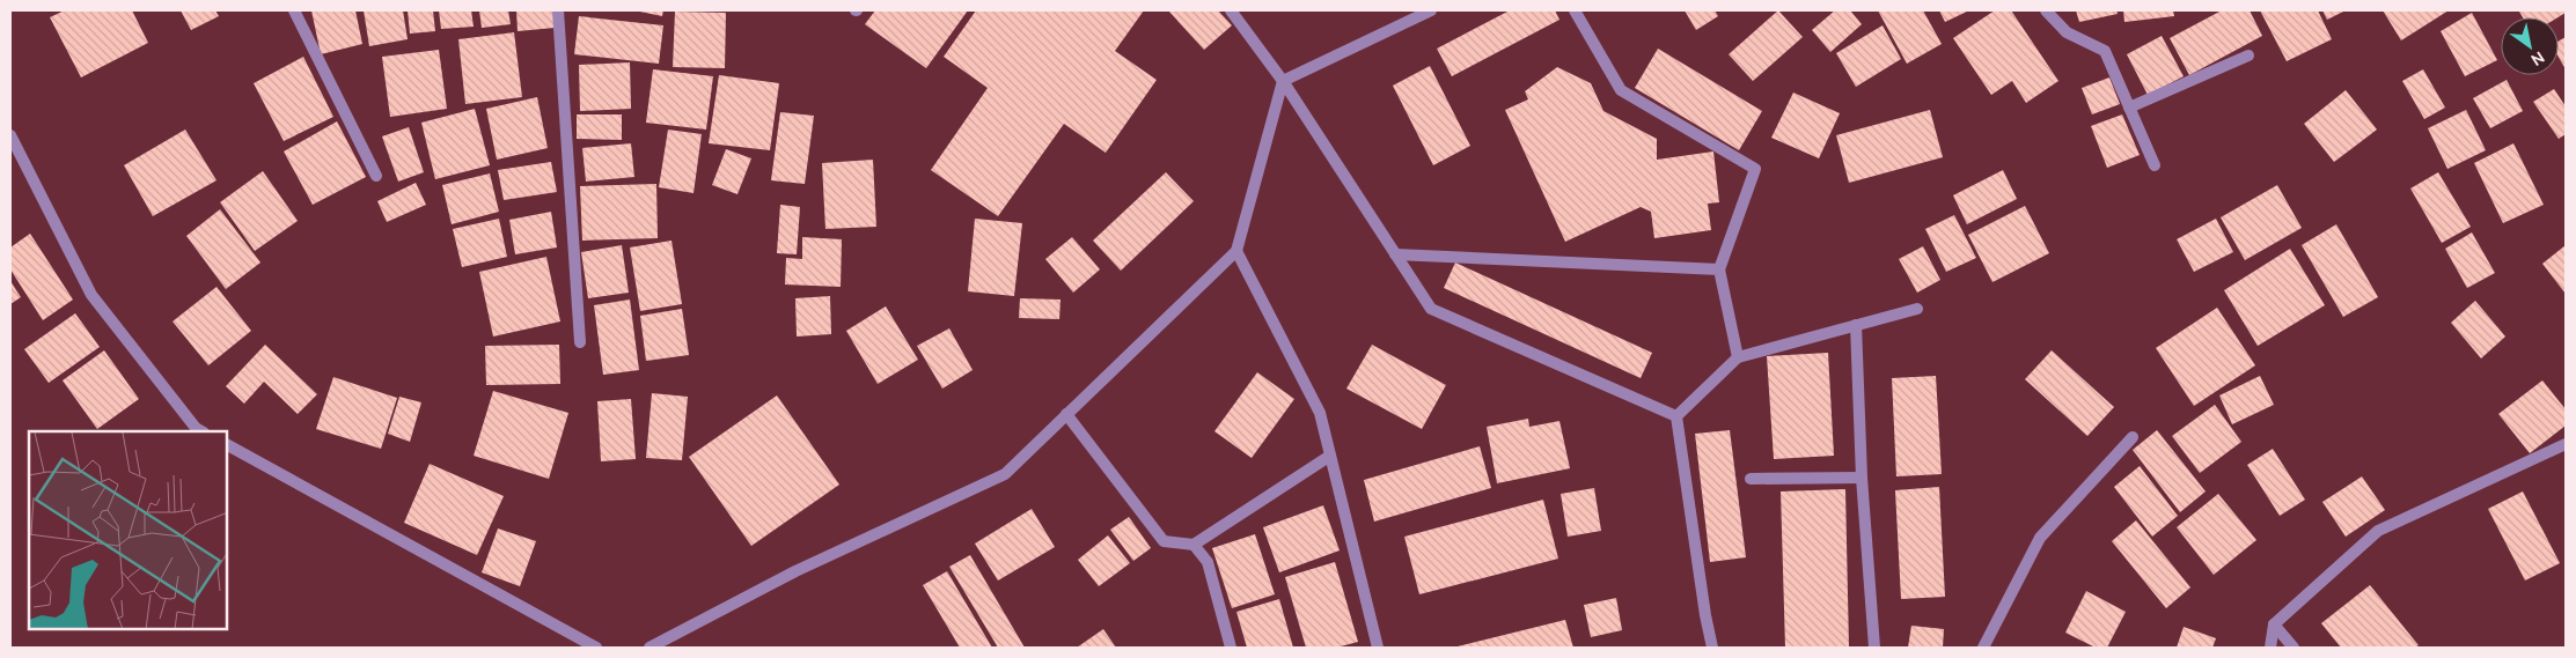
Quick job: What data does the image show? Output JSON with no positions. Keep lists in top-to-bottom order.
{
  "north": "bottom right"
}
